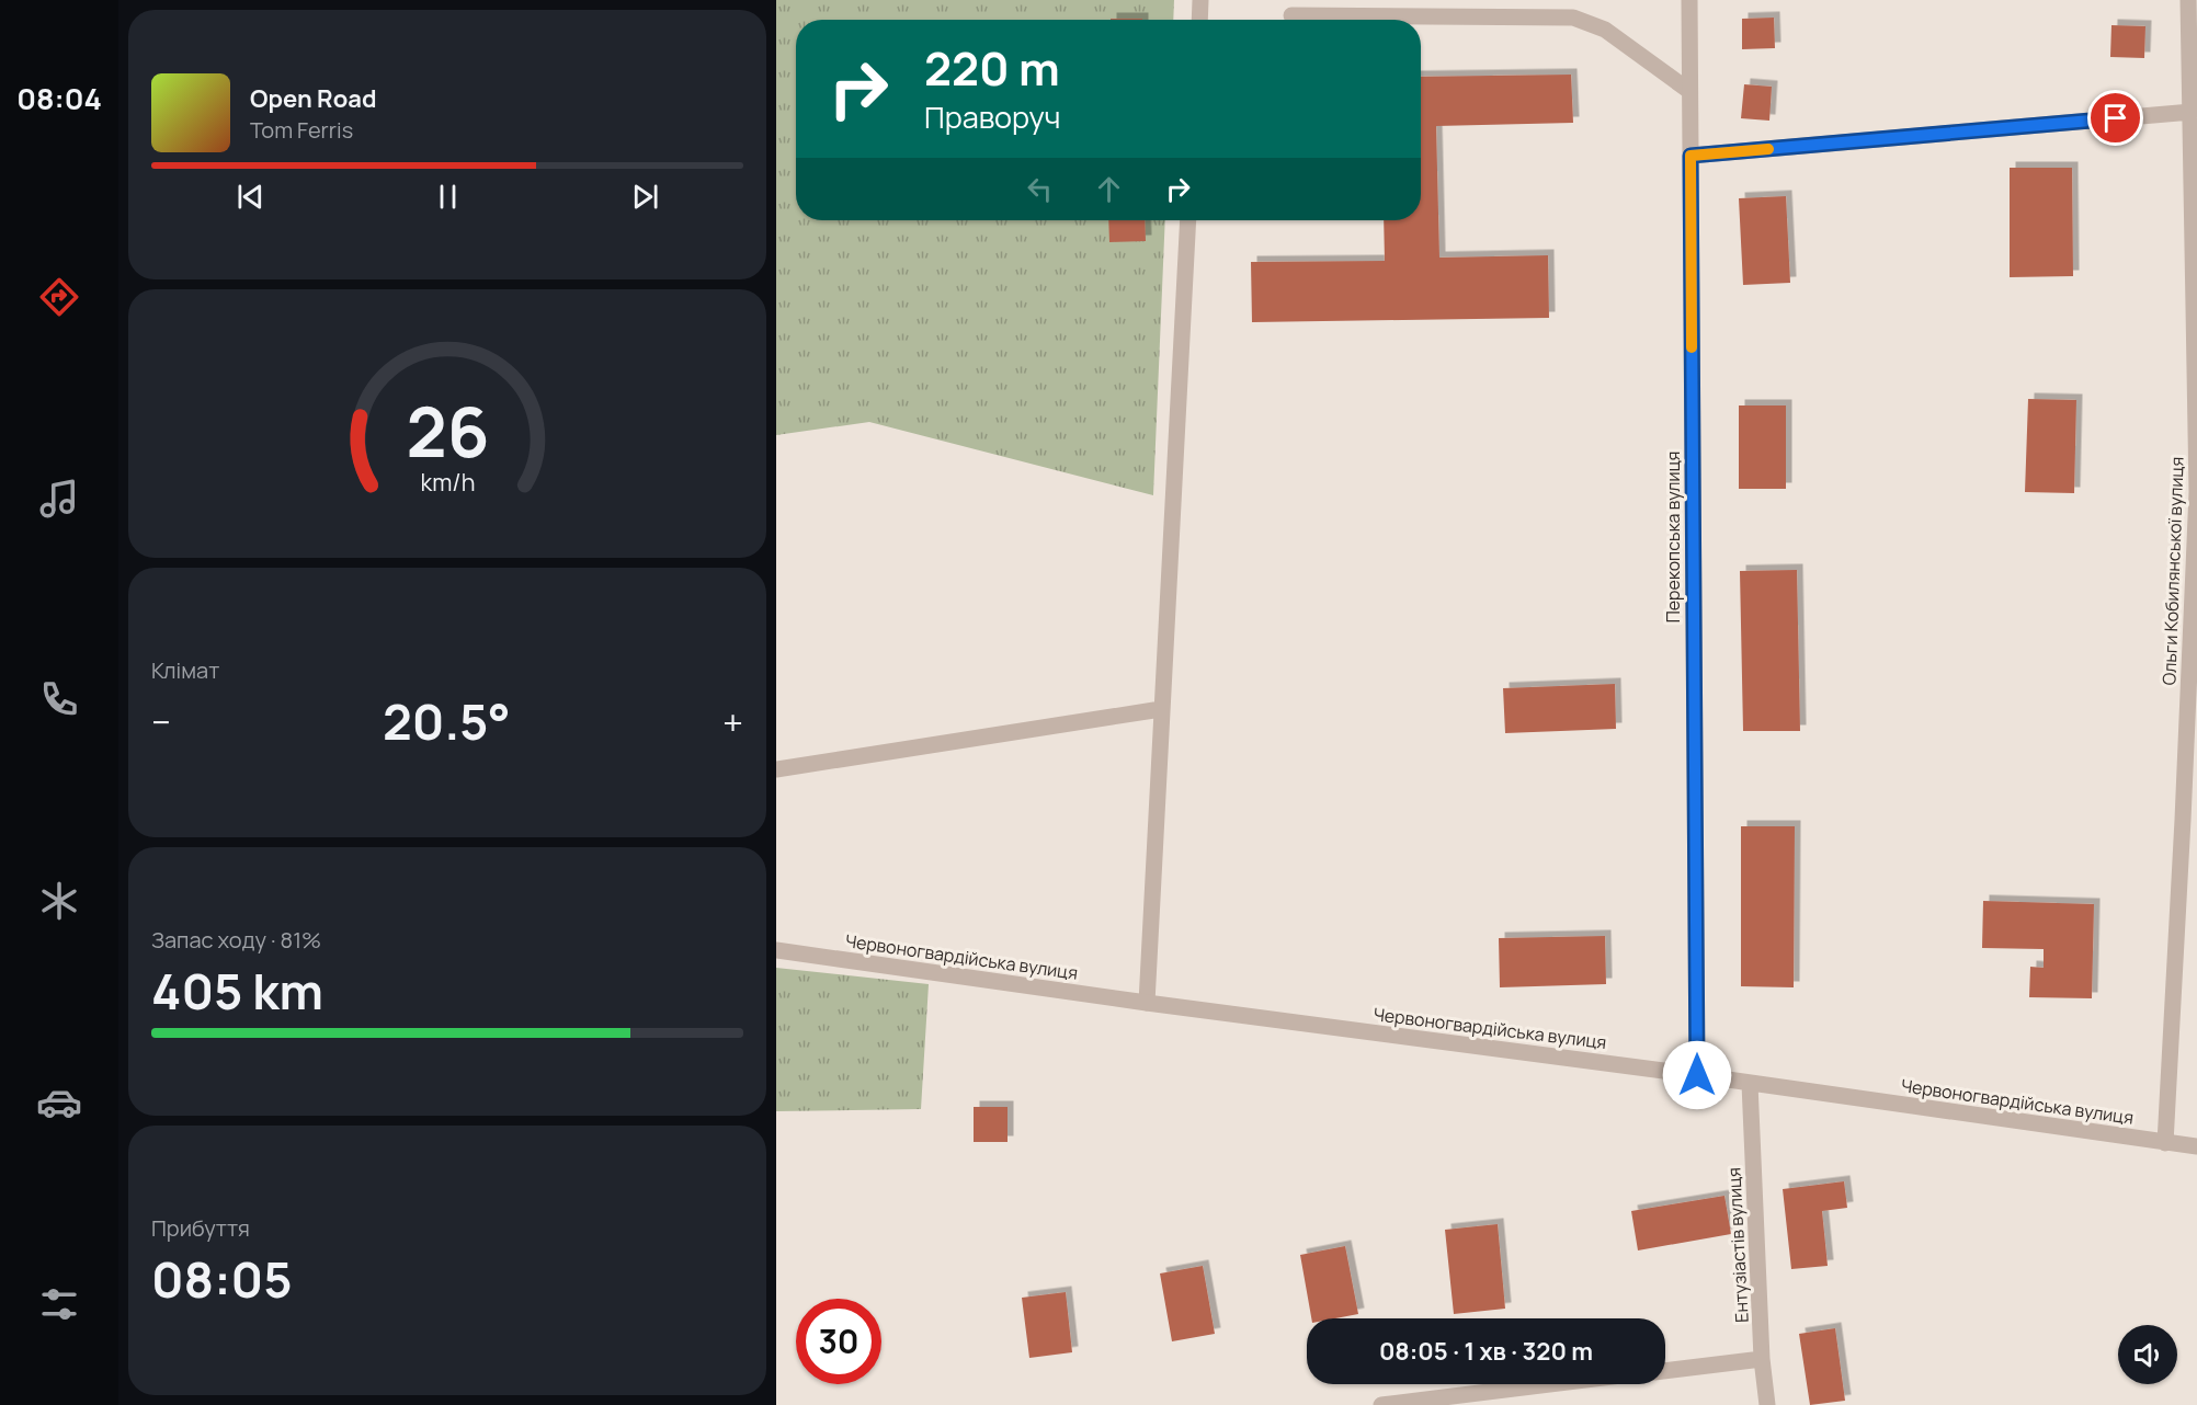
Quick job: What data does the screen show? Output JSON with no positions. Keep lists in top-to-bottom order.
{
  "streets": {
    "street": [
      "Перекопська вулиця",
      "Ольги Кобилянської вулиця",
      "Червоногвардійська вулиця",
      "Ентузіастів вулиця"
    ]
  },
  "crossings": [
    ["Перекопська вулиця", "Червоногвардійська вулиця"],
    ["Ольги Кобилянської вулиця", "Червоногвардійська вулиця"],
    ["Червоногвардійська вулиця", "Ентузіастів вулиця"]
  ],
  "page": {
    "tabs": "08:04",
    "turn": ["220 m", "Праворуч"],
    "song": ["Open Road", "Tom Ferris"],
    "tile": [
      "Клімат",
      ["Запас ходу · 81%", "405 km"],
      ["Прибуття", "08:05"]
    ],
    "heat": ["−", "20.5°", "+"],
    "limit": "30",
    "trip": "08:05 · 1 хв · 320 m",
    "gauge": ["26", "km/h"]
  }
}
